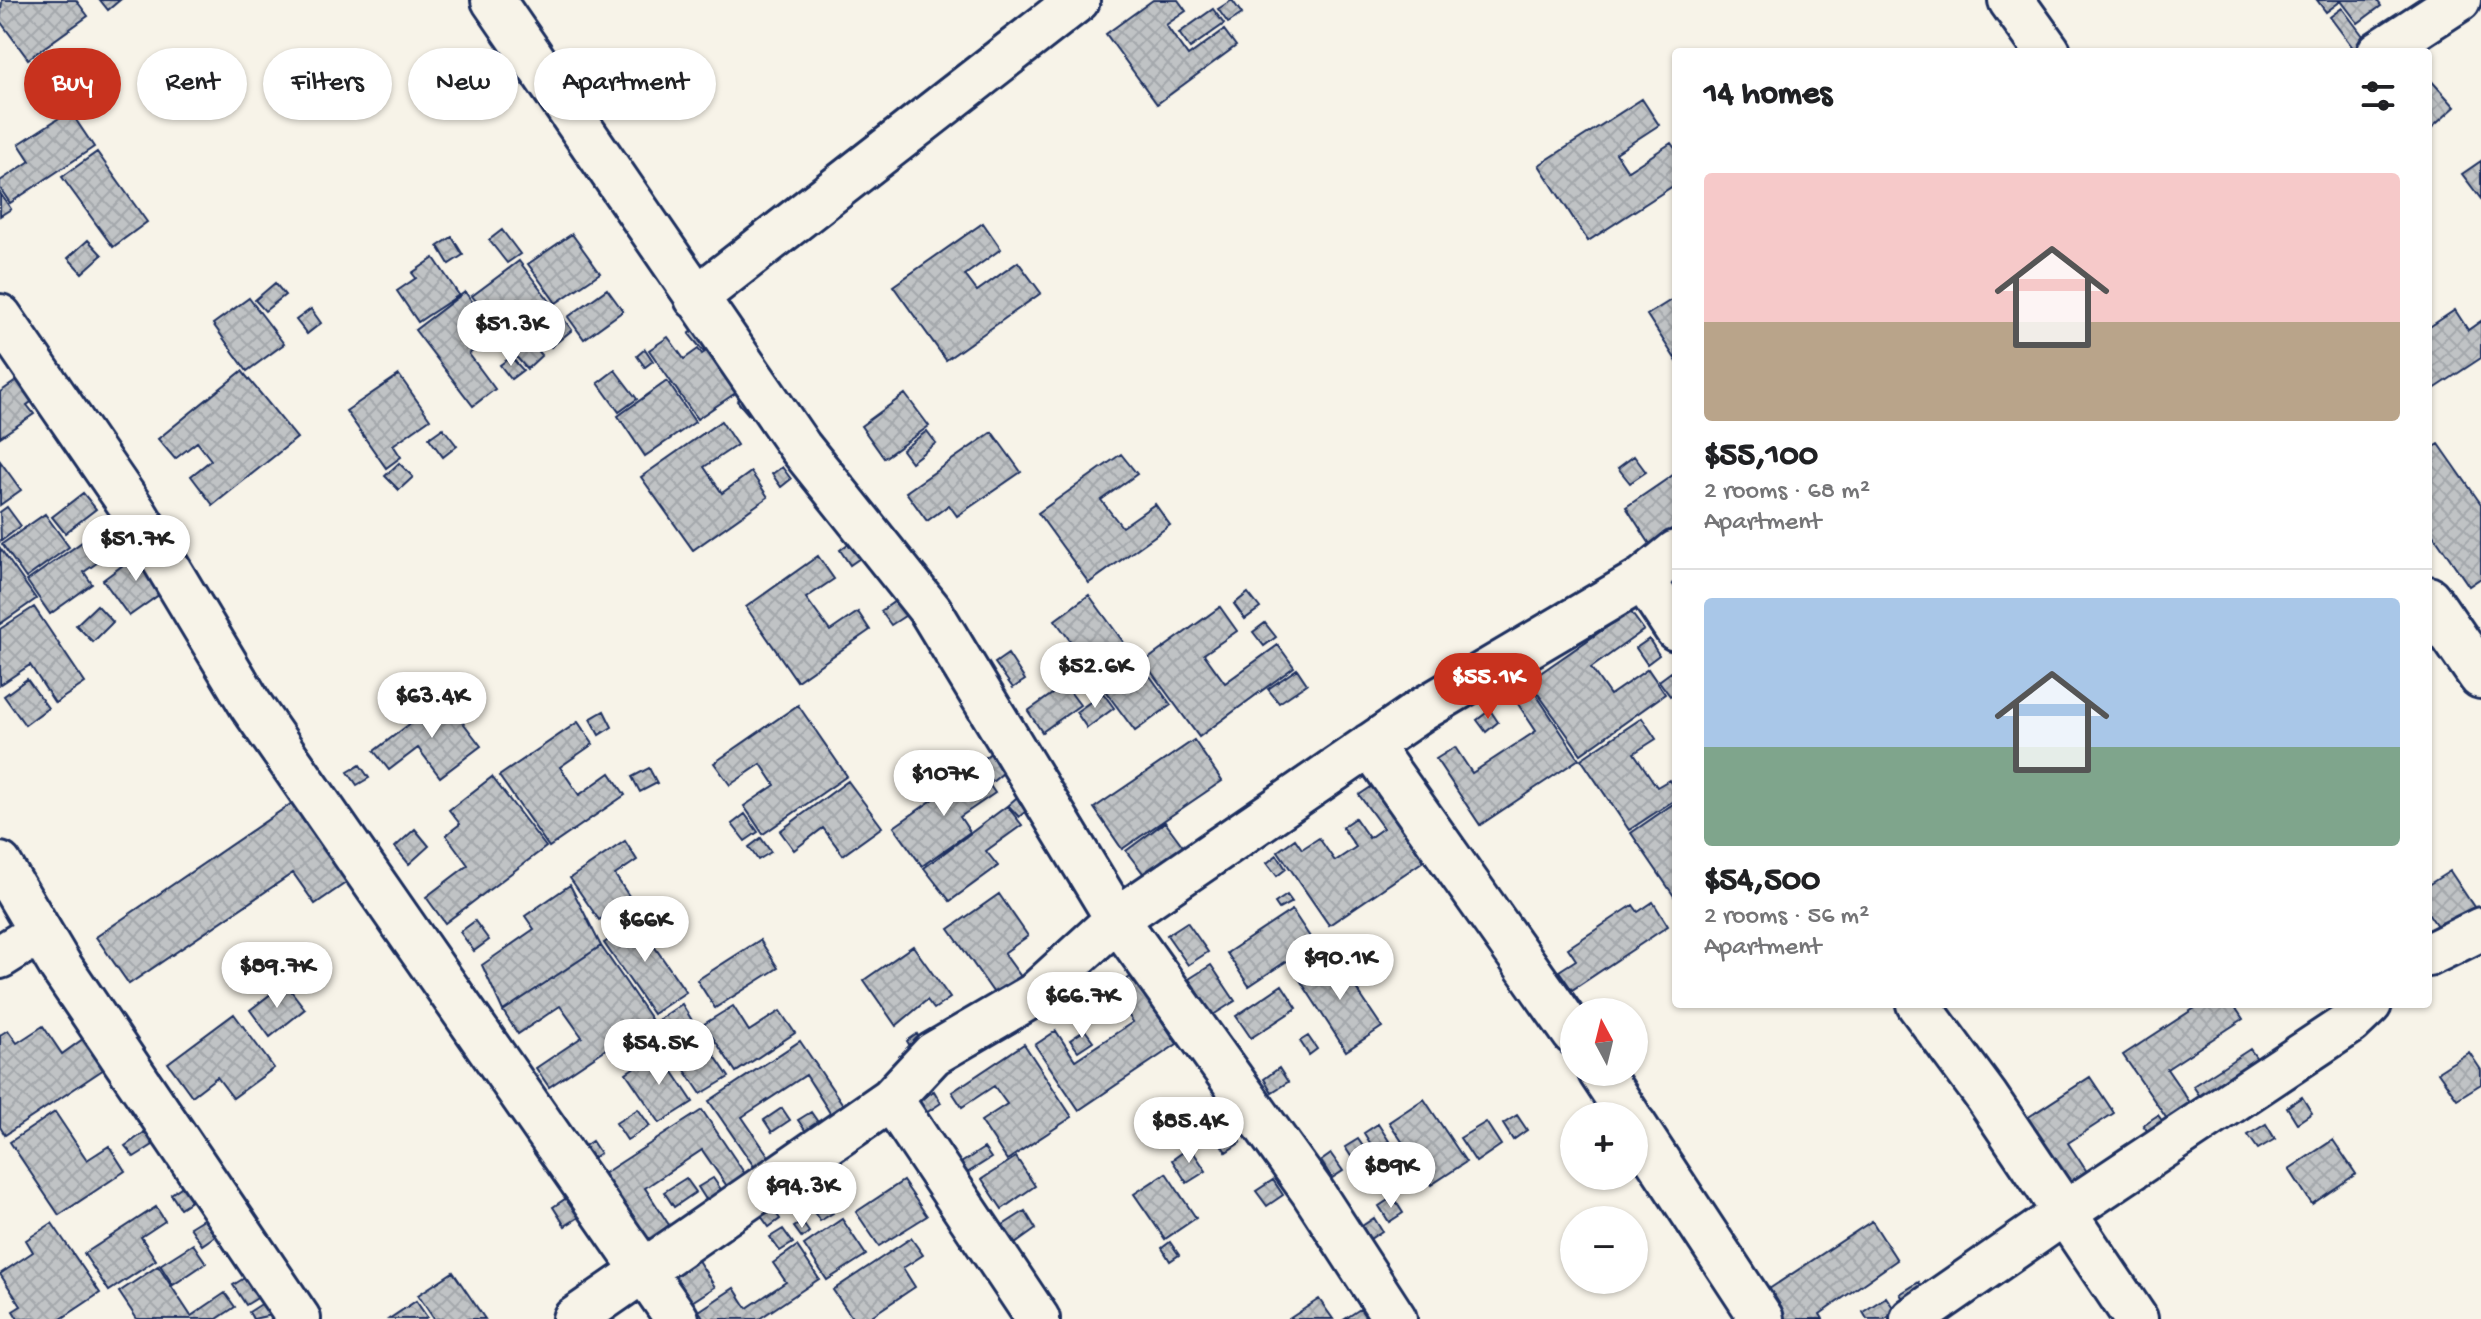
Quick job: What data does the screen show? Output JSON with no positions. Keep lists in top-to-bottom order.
{
  "north": "top",
  "page": {
    "chip": [
      "Buy",
      "Rent",
      "Filters",
      "New",
      "Apartment"
    ],
    "heading": "14 homes",
    "list": [
      {
        "name": "$55,100",
        "note": "2 rooms · 68 m² · Apartment"
      },
      {
        "name": "$54,500",
        "note": "2 rooms · 56 m² · Apartment"
      }
    ],
    "price": [
      "$51.3K",
      "$51.7K",
      "$52.6K",
      "$55.1K",
      "$63.4K",
      "$107K",
      "$66K",
      "$90.1K",
      "$89.7K",
      "$66.7K",
      "$54.5K",
      "$85.4K",
      "$89K",
      "$94.3K"
    ],
    "map_buttons": ["+", "−"]
  }
}
